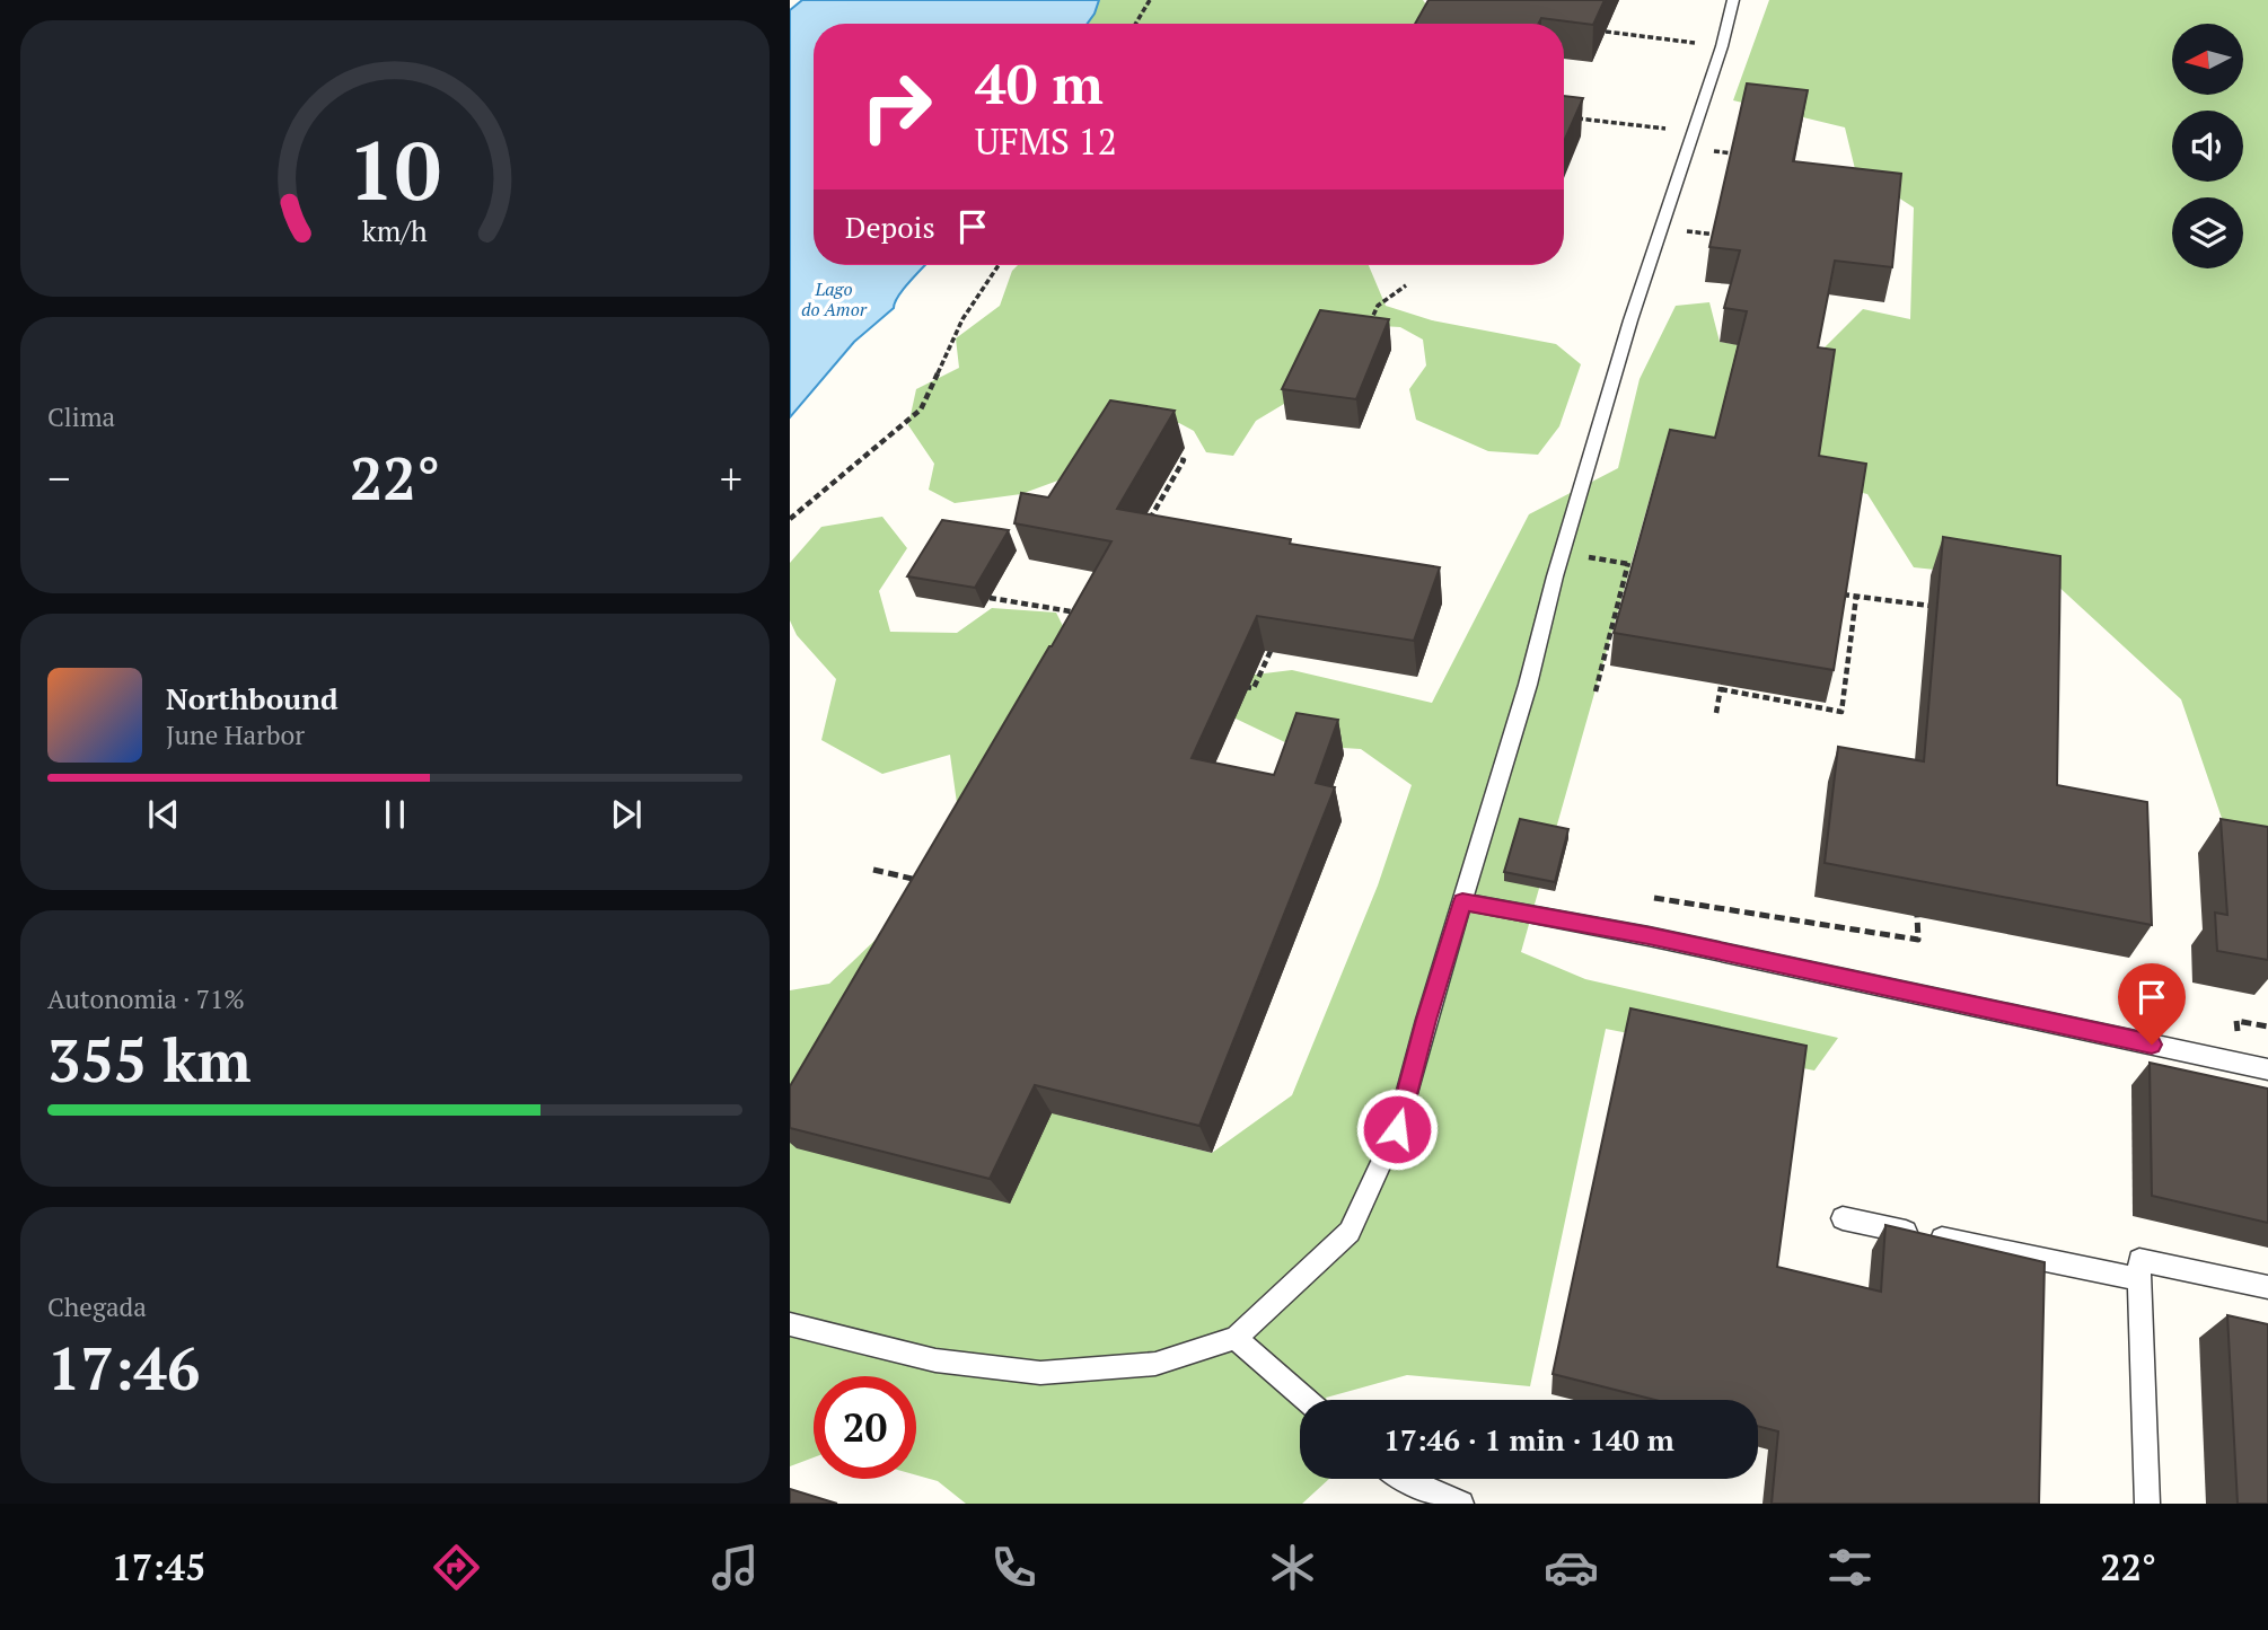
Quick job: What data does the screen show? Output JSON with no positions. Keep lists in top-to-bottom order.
{
  "water": ["Lago do Amor"],
  "north": "left",
  "page": {
    "turn": ["40 m", "UFMS 12"],
    "then": "Depois",
    "tile": [
      "Clima",
      ["Autonomia · 71%", "355 km"],
      ["Chegada", "17:46"]
    ],
    "heat": ["−", "22°", "+"],
    "song": ["Northbound", "June Harbor"],
    "limit": "20",
    "trip": "17:46 · 1 min · 140 m",
    "tabs": ["17:45", "22°"],
    "gauge": ["10", "km/h"]
  }
}
